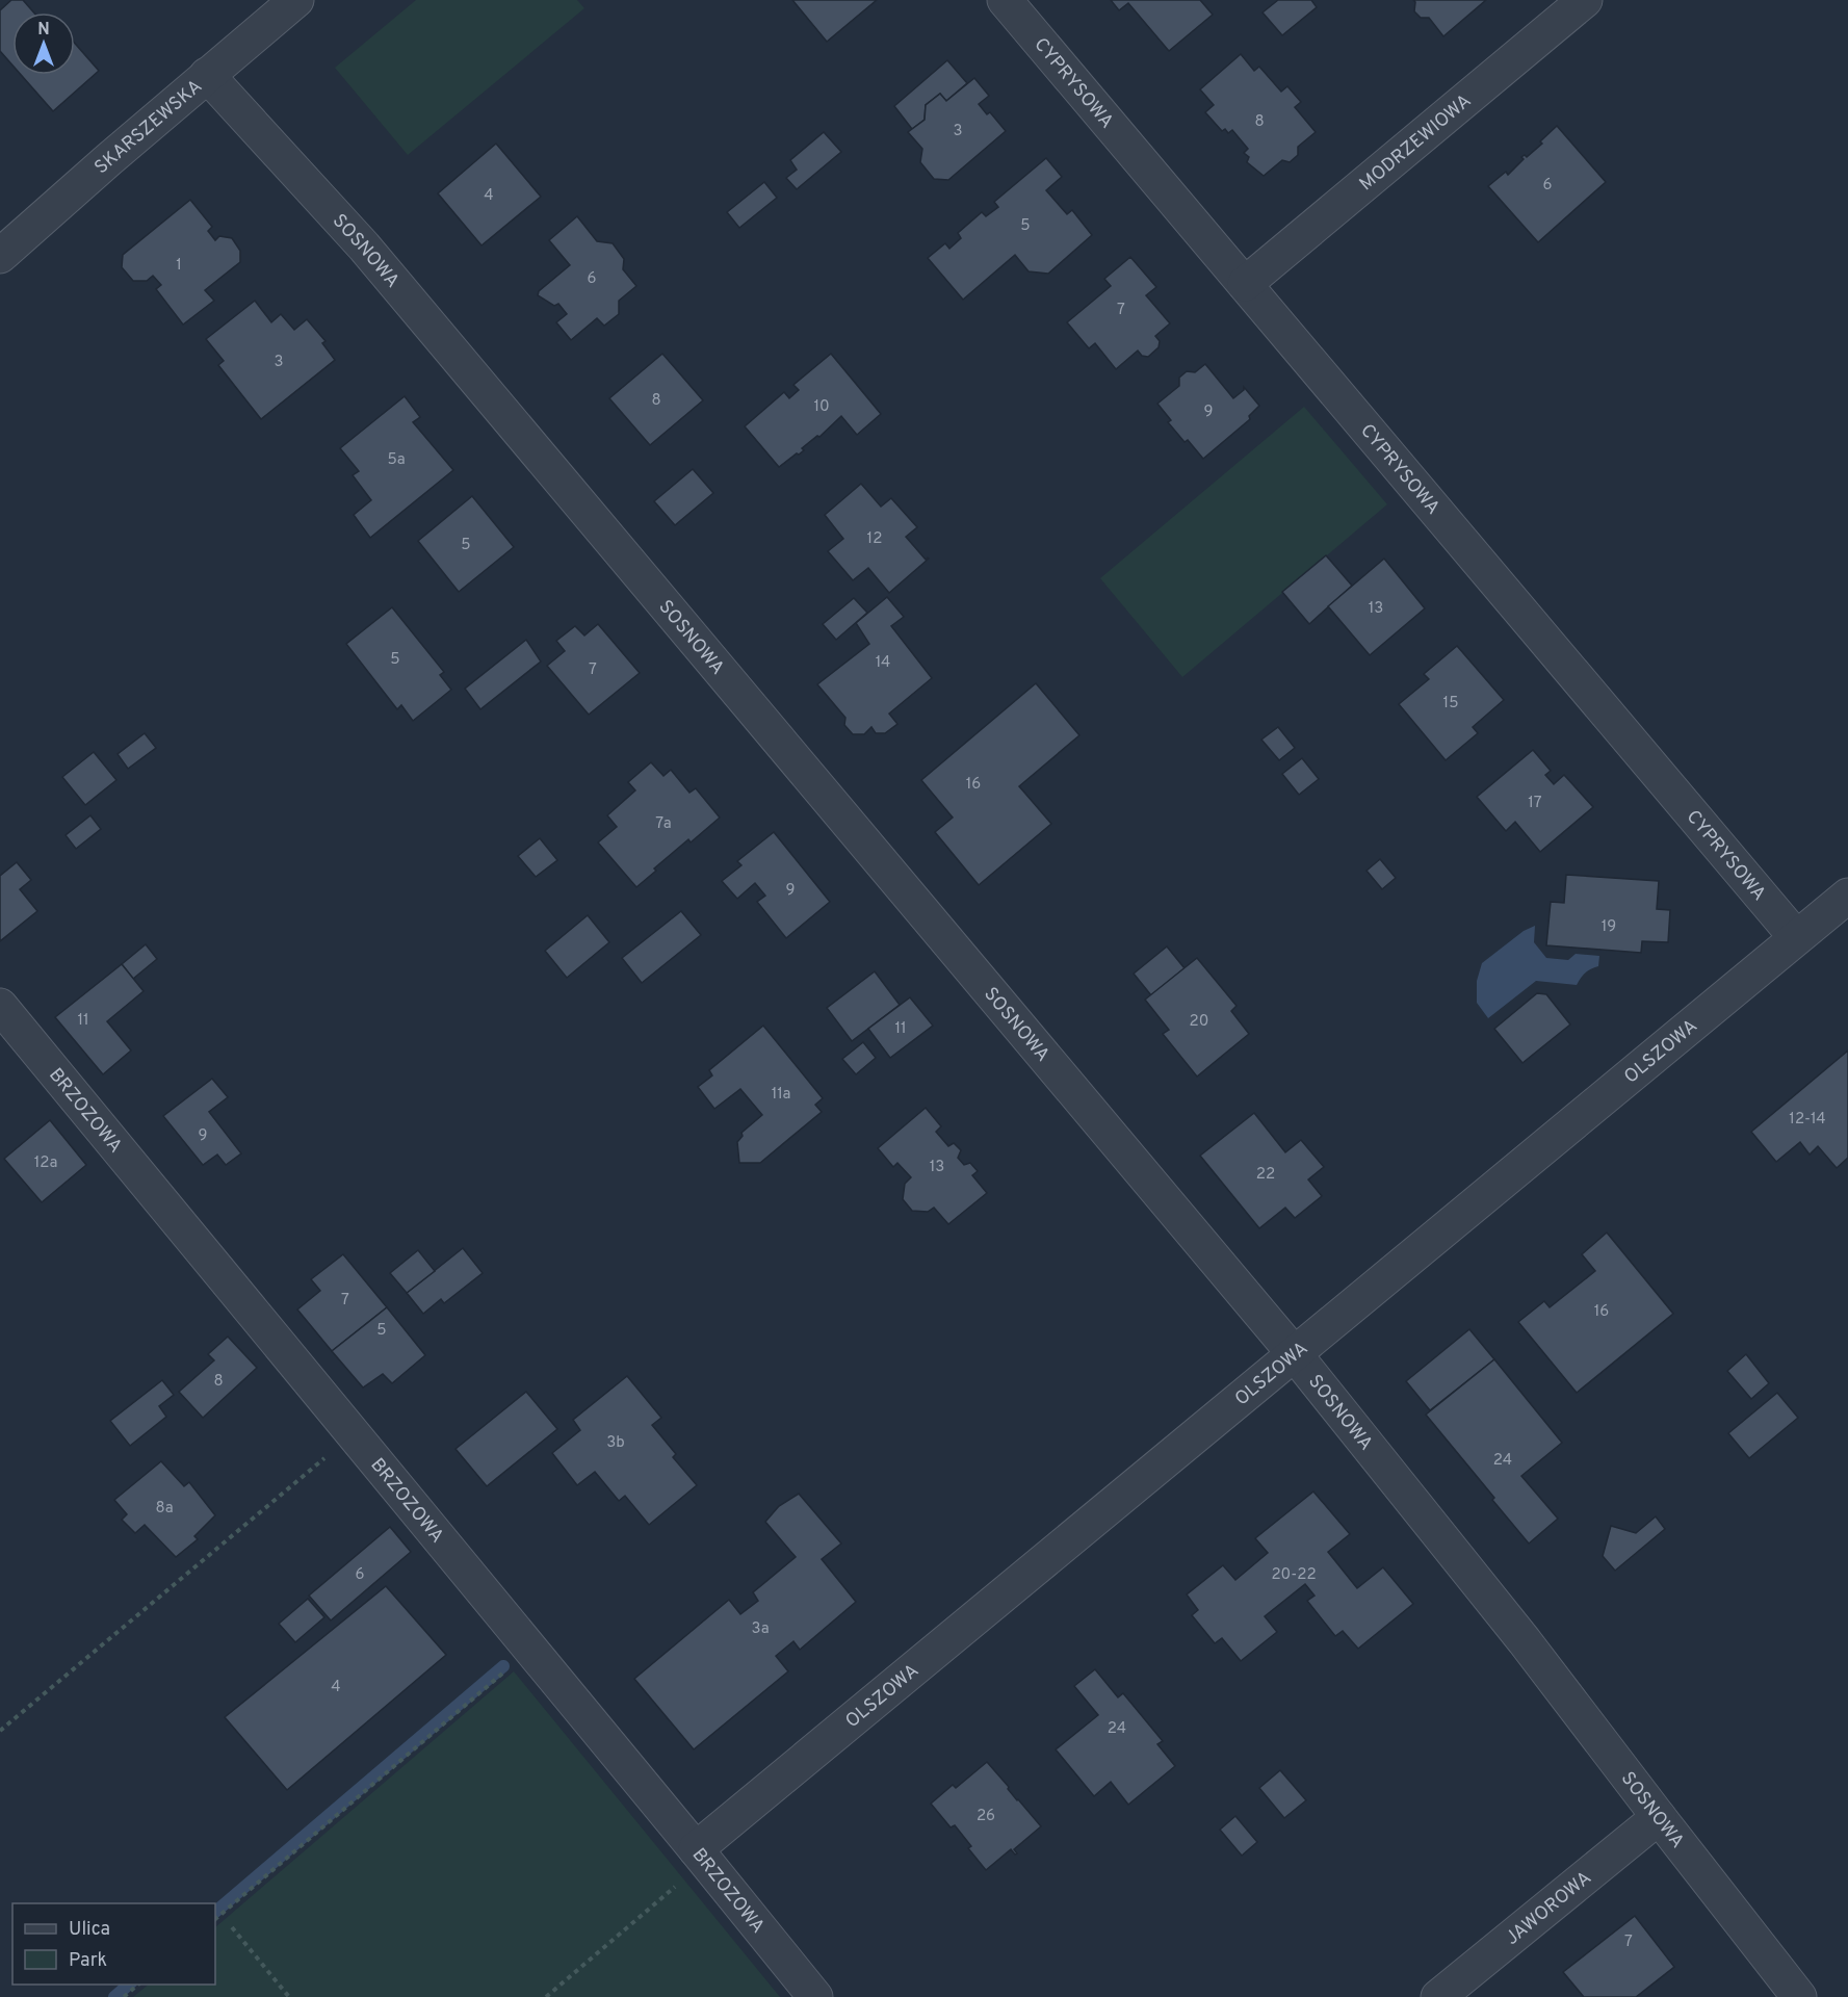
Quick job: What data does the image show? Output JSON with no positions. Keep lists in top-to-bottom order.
{
  "streets": {
    "street": [
      "CYPRYSOWA",
      "SKARSZEWSKA",
      "MODRZEWIOWA",
      "SOSNOWA",
      "OLSZOWA",
      "BRZOZOWA",
      "JAWOROWA"
    ]
  },
  "crossings": [
    ["CYPRYSOWA", "MODRZEWIOWA"],
    ["CYPRYSOWA", "OLSZOWA"],
    ["SKARSZEWSKA", "SOSNOWA"],
    ["SOSNOWA", "OLSZOWA"],
    ["SOSNOWA", "JAWOROWA"],
    ["OLSZOWA", "BRZOZOWA"]
  ],
  "house_numbers": [
    "8",
    "3",
    "6",
    "4",
    "5",
    "1",
    "6",
    "7",
    "3",
    "8",
    "10",
    "9",
    "5a",
    "12",
    "5",
    "13",
    "5",
    "14",
    "7",
    "15",
    "16",
    "17",
    "7a",
    "9",
    "19",
    "11",
    "20",
    "11",
    "11a",
    "12-14",
    "9",
    "12a",
    "13",
    "22",
    "7",
    "16",
    "5",
    "8",
    "3b",
    "24",
    "8a",
    "6",
    "20-22",
    "3a",
    "4",
    "24",
    "26",
    "7"
  ],
  "legend": ["Ulica", "Park"],
  "north": "top"
}
